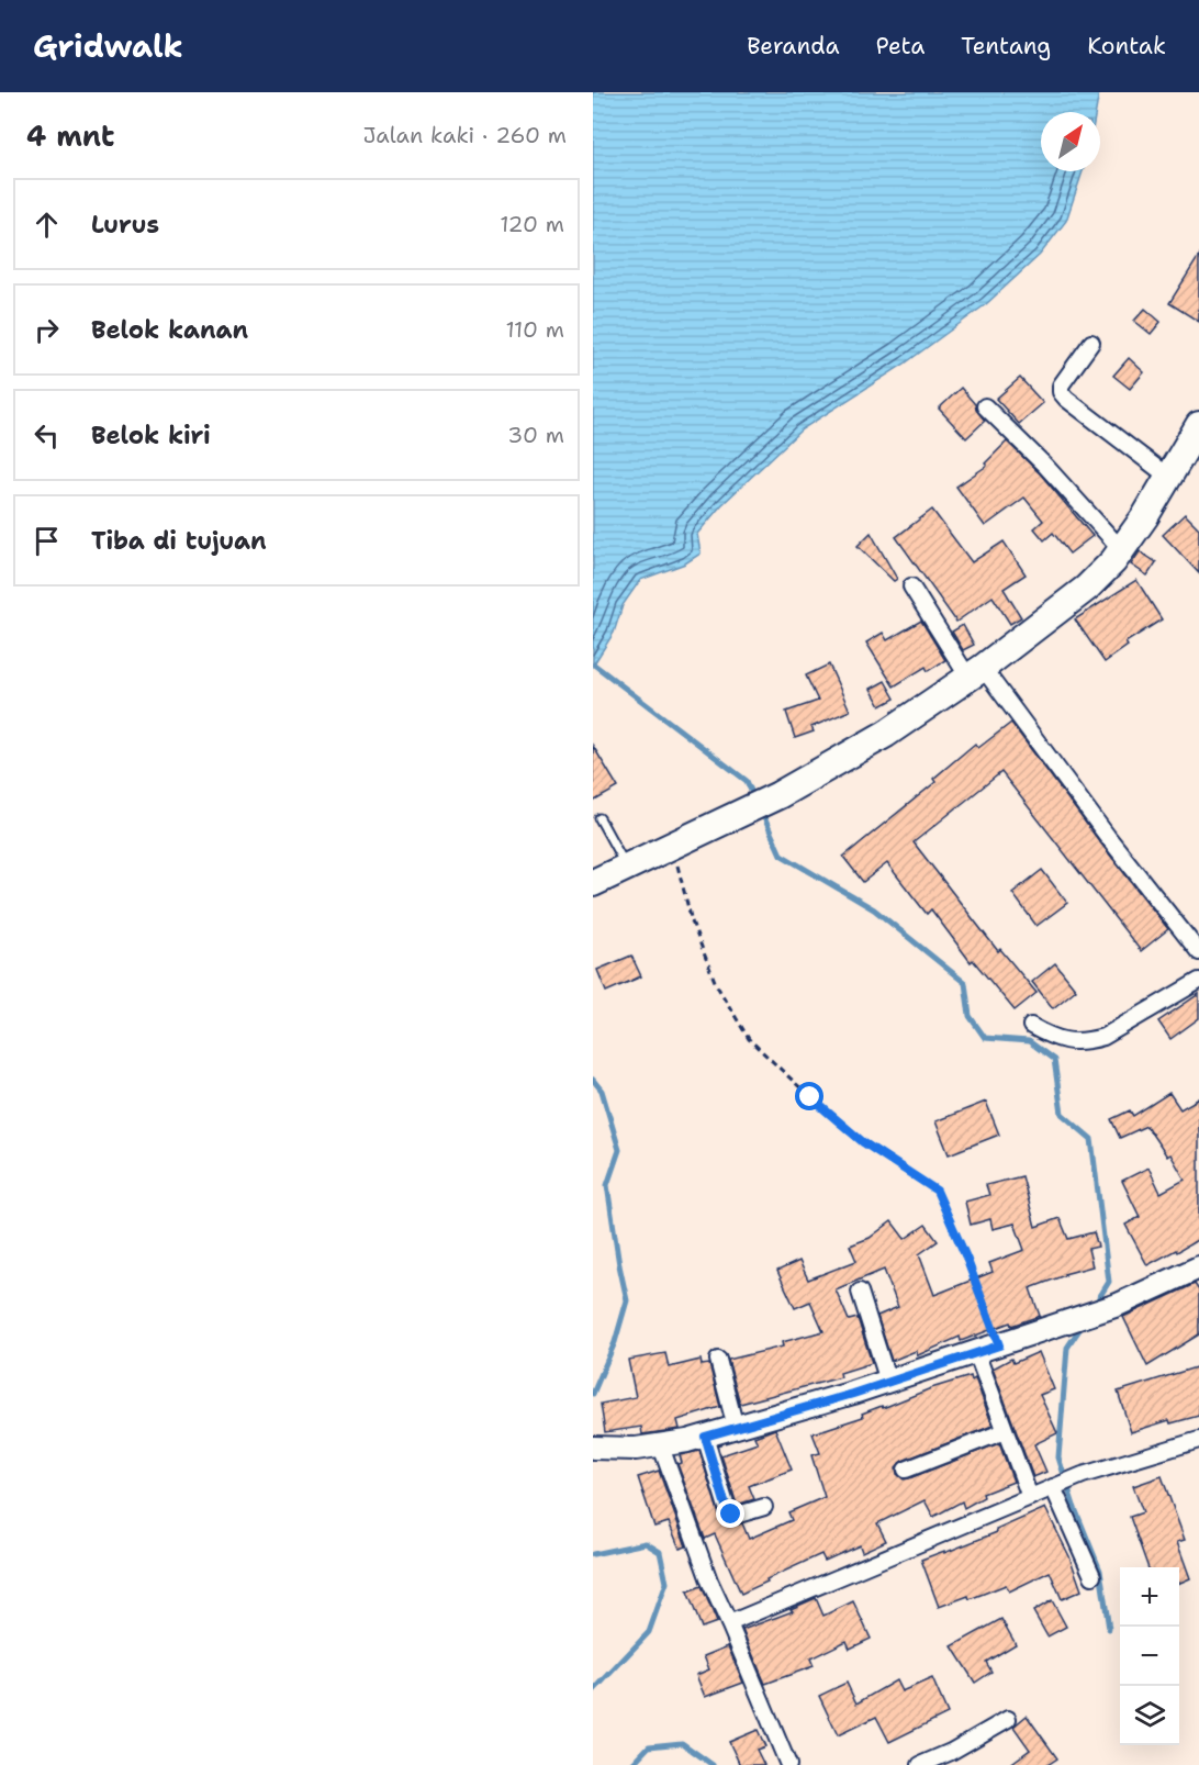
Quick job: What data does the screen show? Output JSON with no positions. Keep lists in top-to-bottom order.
{
  "north": "top right",
  "page": {
    "header": "Gridwalk",
    "nav": [
      "Beranda",
      "Peta",
      "Tentang",
      "Kontak"
    ],
    "heading": ["4 mnt", "Jalan kaki · 260 m"],
    "list": [
      ["Lurus", "120 m"],
      ["Belok kanan", "110 m"],
      ["Belok kiri", "30 m"],
      "Tiba di tujuan"
    ],
    "map_buttons": ["+", "−"]
  }
}
